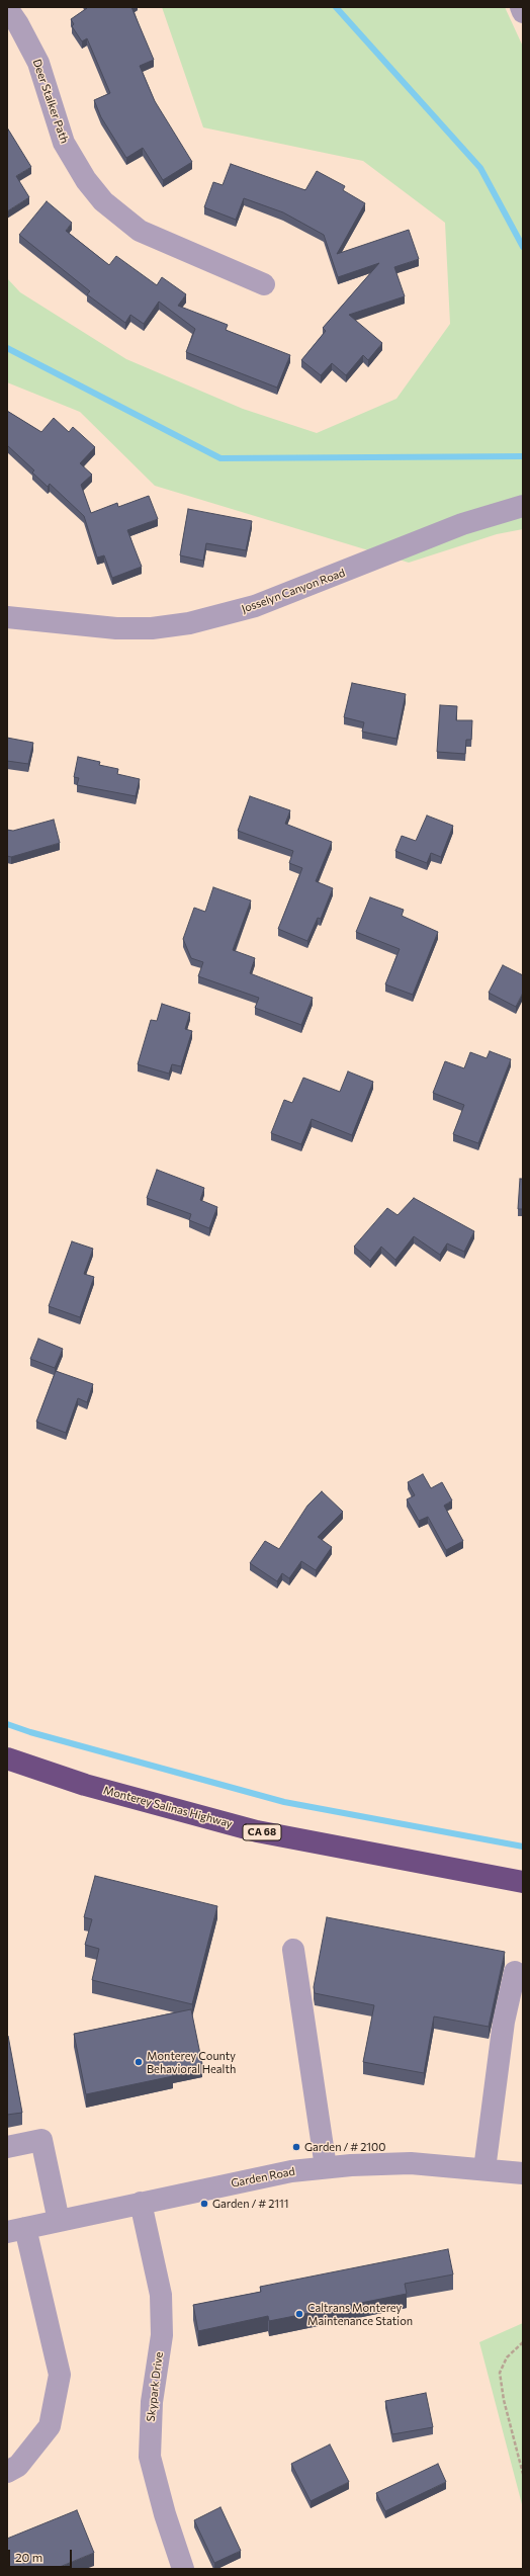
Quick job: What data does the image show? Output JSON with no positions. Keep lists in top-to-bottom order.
{
  "streets": {
    "highway": ["Monterey Salinas Highway", "CA 68"],
    "street": [
      "Deer Stalker Path",
      "Josselyn Canyon Road",
      "Garden Road",
      "Skypark Drive"
    ]
  },
  "crossings": [
    ["Garden Road", "Skypark Drive"]
  ],
  "places": [
    "Monterey County Behavioral Health",
    "Garden / # 2100",
    "Garden / # 2111",
    "Caltrans Monterey Maintenance Station"
  ],
  "scale_bar": "20 m"
}
